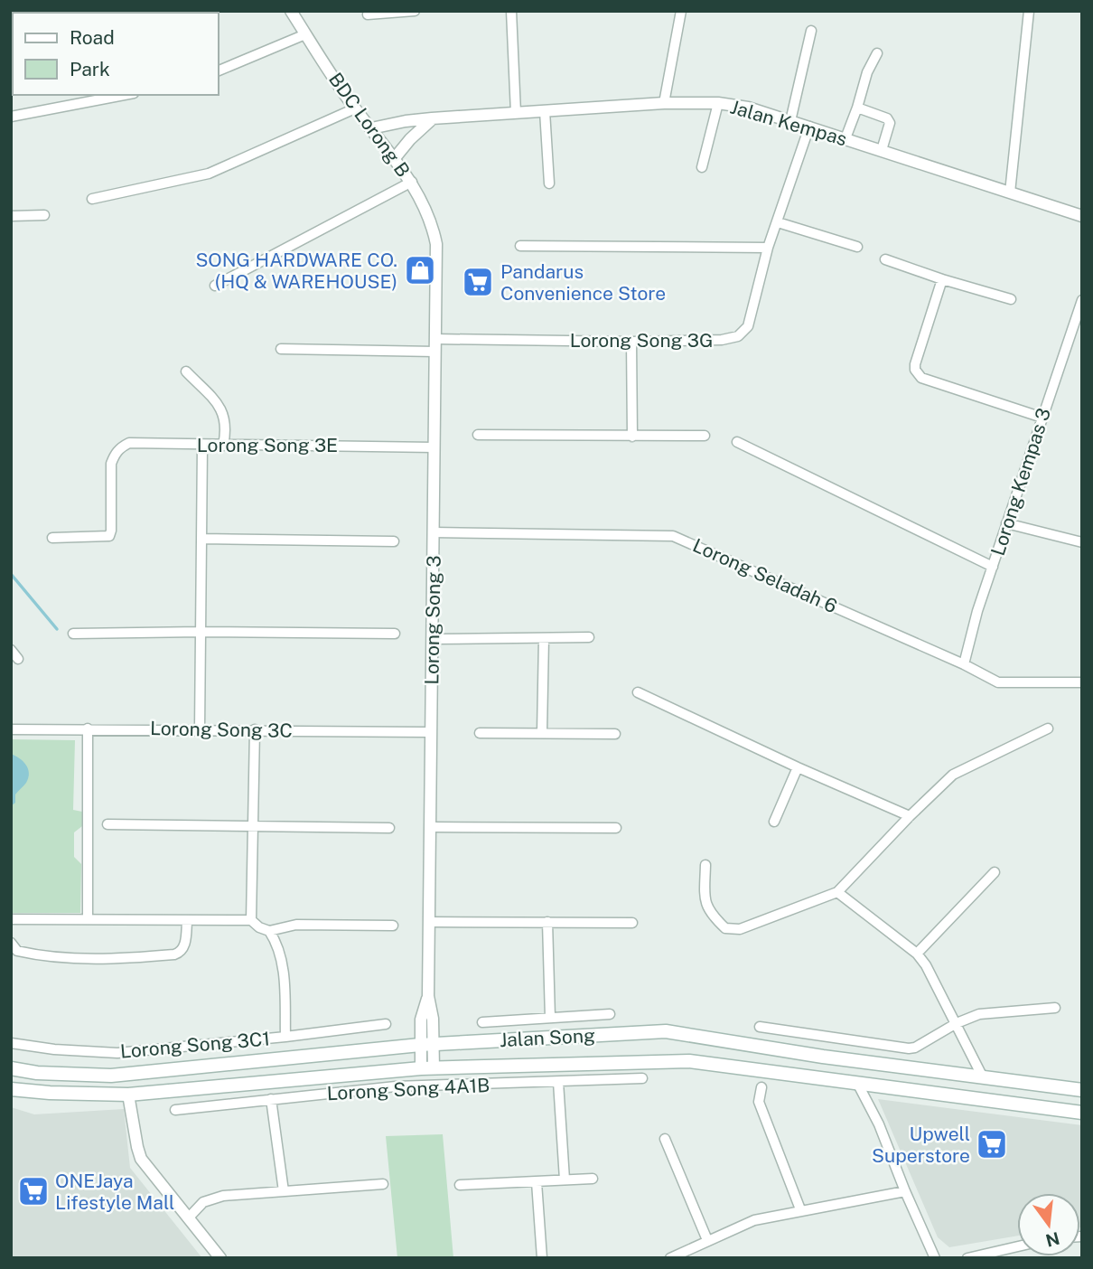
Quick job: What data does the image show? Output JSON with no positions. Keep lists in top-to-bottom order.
{
  "streets": {
    "main road": ["Jalan Song"],
    "street": [
      "Jalan Kempas",
      "BDC Lorong B",
      "Lorong Song 3G",
      "Lorong Song 3E",
      "Lorong Kempas 3",
      "Lorong Seladah 6",
      "Lorong Song 3",
      "Lorong Song 3C",
      "Lorong Song 3C1",
      "Lorong Song 4A1B"
    ]
  },
  "crossings": [
    ["Jalan Kempas", "BDC Lorong B"],
    ["Jalan Kempas", "Lorong Song 3G"],
    ["BDC Lorong B", "Lorong Song 3"],
    ["Lorong Song 3G", "Lorong Song 3"],
    ["Lorong Song 3E", "Lorong Song 3"],
    ["Lorong Kempas 3", "Lorong Seladah 6"],
    ["Lorong Seladah 6", "Lorong Song 3"],
    ["Lorong Song 3", "Lorong Song 3C"],
    ["Lorong Song 3", "Jalan Song"]
  ],
  "places": {
    "shop": ["SONG HARDWARE CO. (HQ & WAREHOUSE)"],
    "supermarket": ["Pandarus Convenience Store", "Upwell Superstore", "ONEJaya Lifestyle Mall"]
  },
  "legend": ["Road", "Park"],
  "north": "bottom"
}
